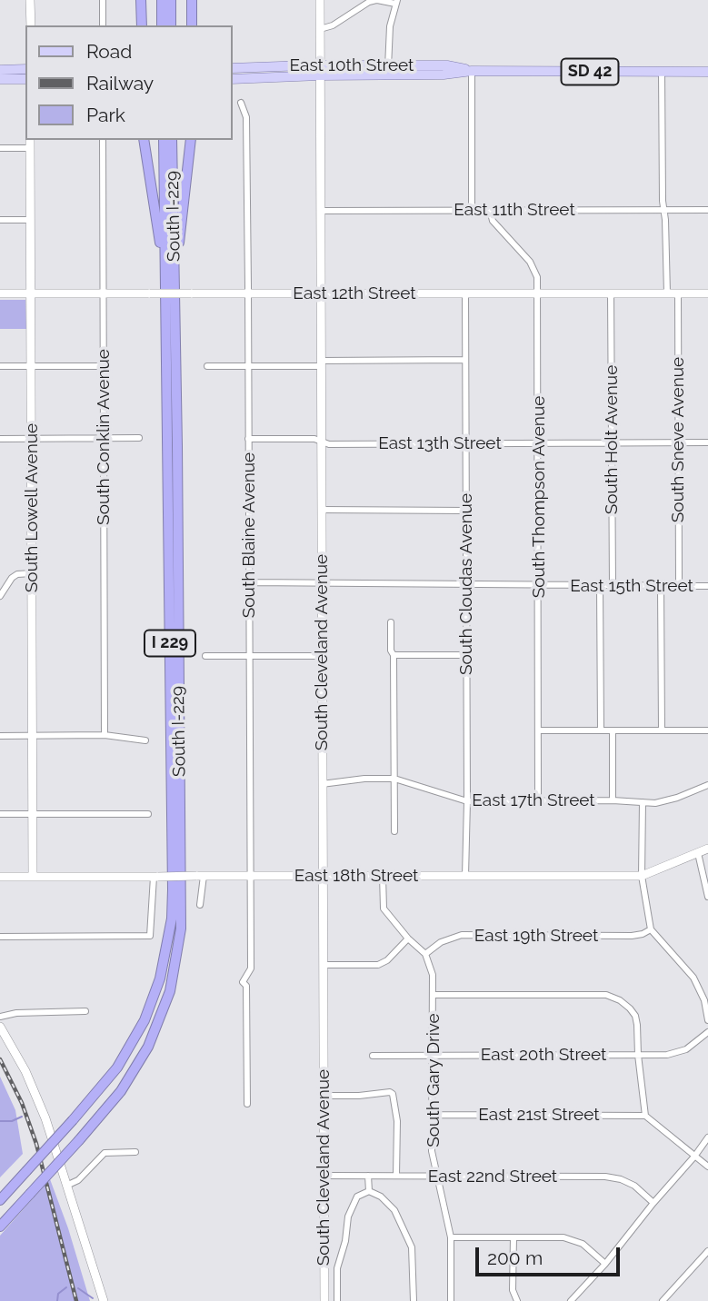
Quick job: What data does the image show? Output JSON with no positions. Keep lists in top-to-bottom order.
{
  "streets": {
    "highway": ["South I-229", "I 229"],
    "main road": ["East 10th Street", "SD 42"],
    "street": [
      "East 11th Street",
      "East 12th Street",
      "South Conklin Avenue",
      "South Holt Avenue",
      "South Sneve Avenue",
      "East 13th Street",
      "South Thompson Avenue",
      "South Lowell Avenue",
      "South Blaine Avenue",
      "South Cloudas Avenue",
      "East 15th Street",
      "South Cleveland Avenue",
      "East 17th Street",
      "East 18th Street",
      "East 19th Street",
      "East 20th Street",
      "South Gary Drive",
      "East 21st Street",
      "East 22nd Street"
    ]
  },
  "crossings": [
    ["East 10th Street", "South Cleveland Avenue"],
    ["East 11th Street", "South Thompson Avenue"],
    ["East 11th Street", "South Cleveland Avenue"],
    ["East 12th Street", "South Conklin Avenue"],
    ["East 12th Street", "South Holt Avenue"],
    ["East 12th Street", "South Sneve Avenue"],
    ["East 12th Street", "South Thompson Avenue"],
    ["East 12th Street", "South Lowell Avenue"],
    ["East 12th Street", "South Blaine Avenue"],
    ["East 12th Street", "South Cloudas Avenue"],
    ["East 12th Street", "South Cleveland Avenue"],
    ["South Holt Avenue", "East 13th Street"],
    ["South Holt Avenue", "East 15th Street"],
    ["South Sneve Avenue", "East 13th Street"],
    ["South Sneve Avenue", "East 15th Street"],
    ["East 13th Street", "South Thompson Avenue"],
    ["East 13th Street", "South Blaine Avenue"],
    ["East 13th Street", "South Cloudas Avenue"],
    ["East 13th Street", "South Cleveland Avenue"],
    ["South Thompson Avenue", "East 15th Street"],
    ["South Thompson Avenue", "East 17th Street"],
    ["South Lowell Avenue", "East 18th Street"],
    ["South Blaine Avenue", "East 15th Street"],
    ["South Blaine Avenue", "East 18th Street"],
    ["South Cloudas Avenue", "East 15th Street"],
    ["South Cloudas Avenue", "East 17th Street"],
    ["South Cloudas Avenue", "East 18th Street"],
    ["East 15th Street", "South Cleveland Avenue"],
    ["South Cleveland Avenue", "East 17th Street"],
    ["South Cleveland Avenue", "East 18th Street"],
    ["South Cleveland Avenue", "East 22nd Street"],
    ["East 19th Street", "South Gary Drive"],
    ["East 20th Street", "South Gary Drive"],
    ["South Gary Drive", "East 21st Street"],
    ["South Gary Drive", "East 22nd Street"]
  ],
  "legend": ["Road", "Railway", "Park"],
  "scale_bar": "200 m"
}
